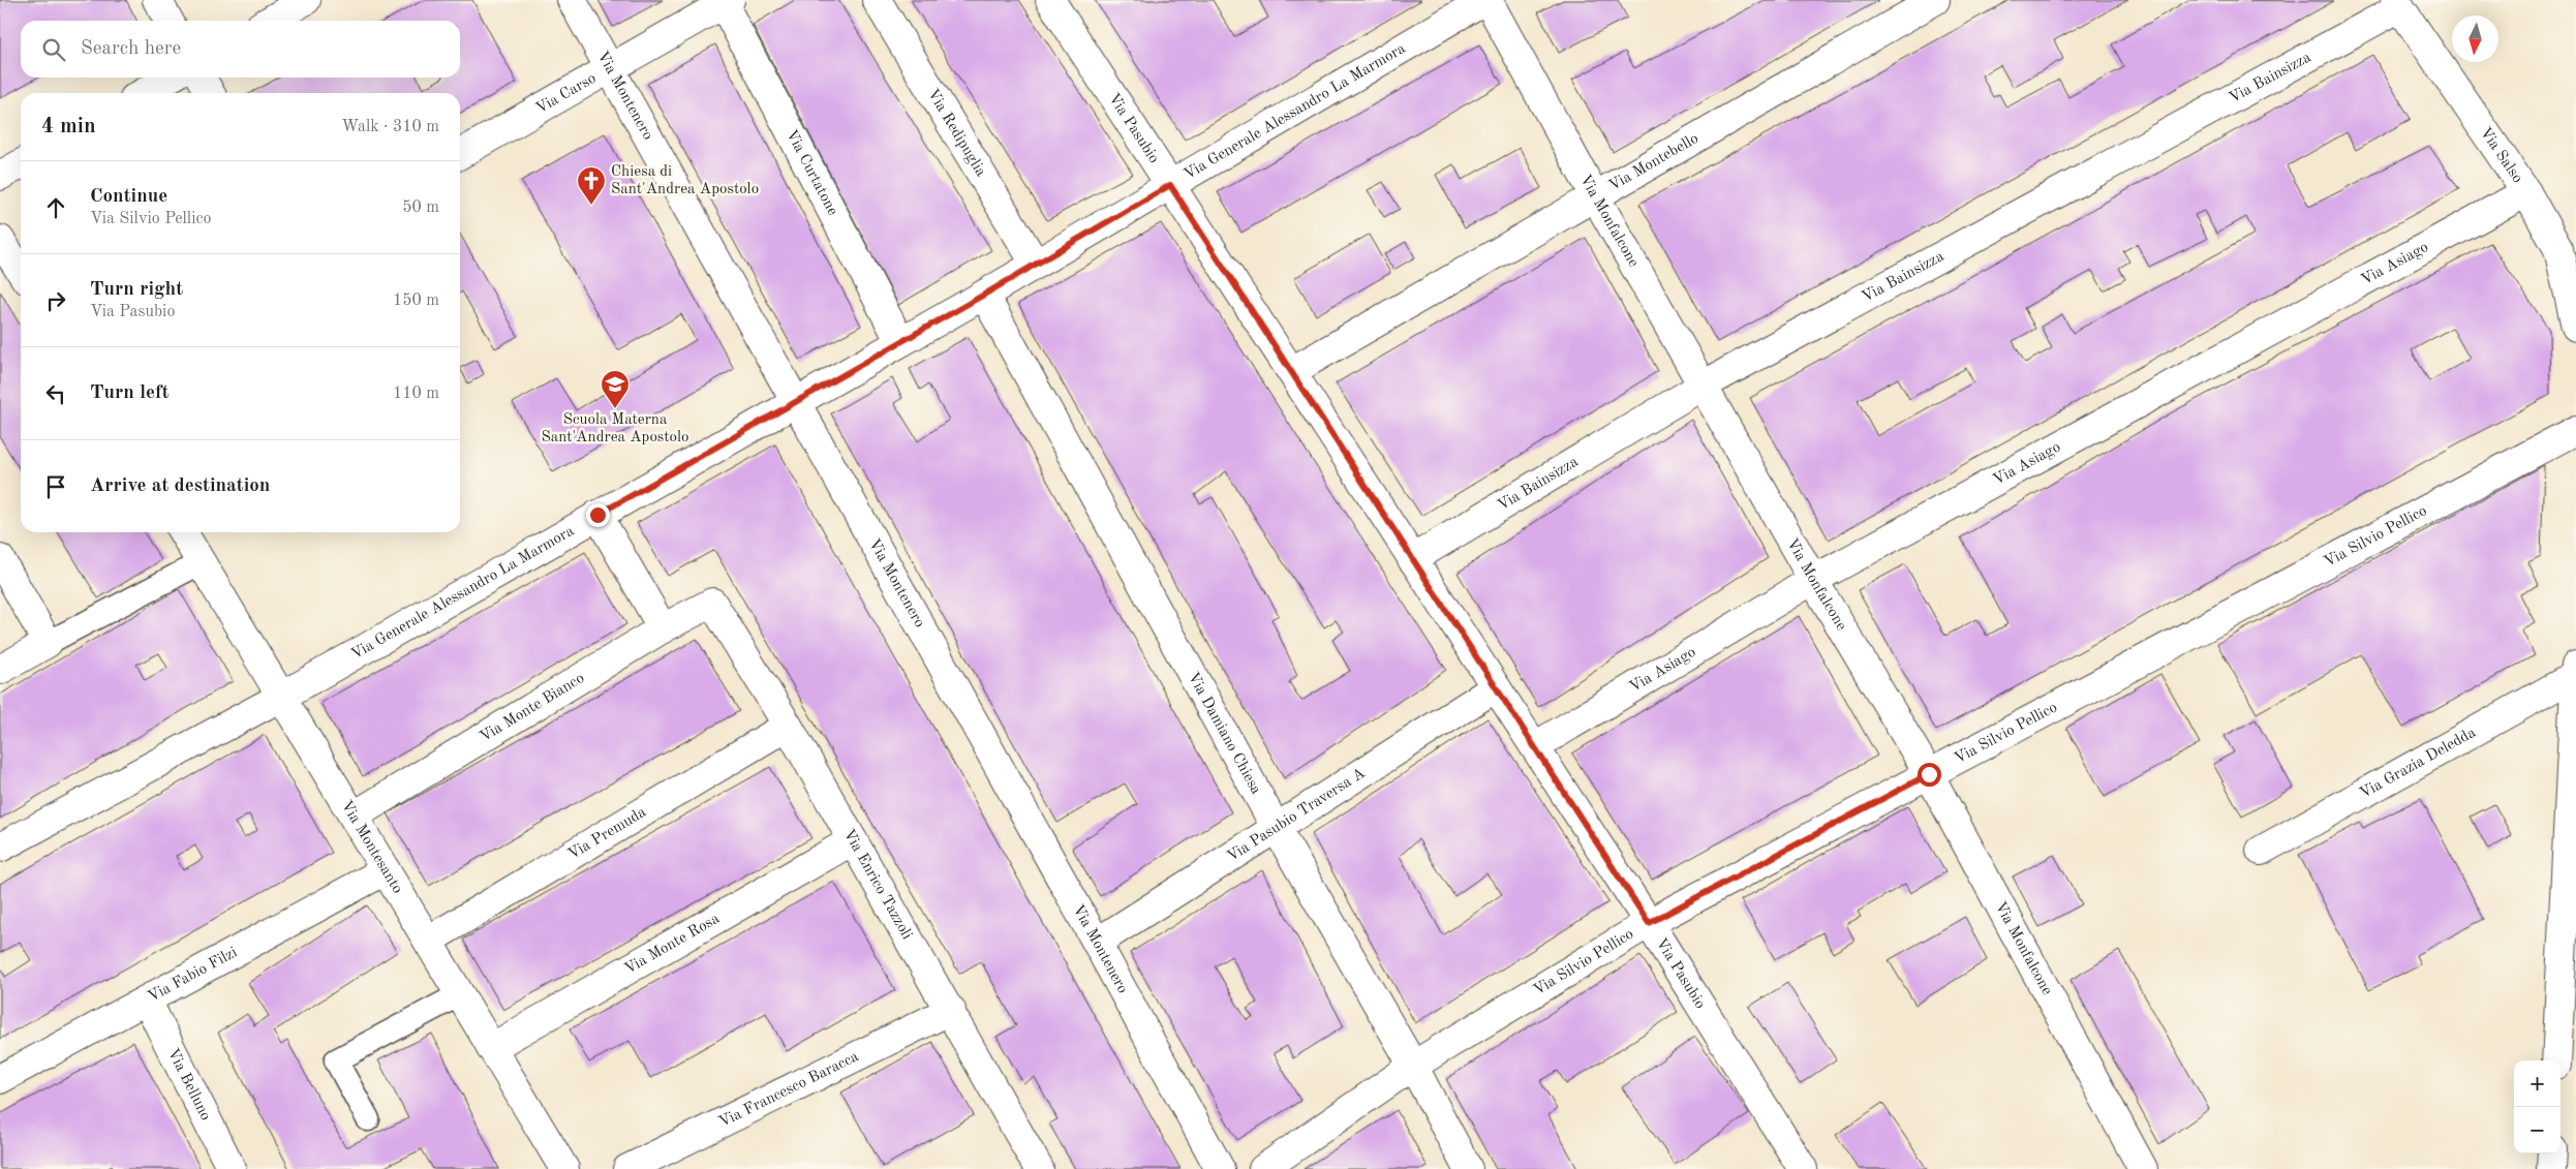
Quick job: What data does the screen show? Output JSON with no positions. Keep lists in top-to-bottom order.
{
  "streets": {
    "street": [
      "Via Bainsizza",
      "Via Carso",
      "Via Montenero",
      "Via Generale Alessandro La Marmora",
      "Via Pasubio",
      "Via Redipuglia",
      "Via Salso",
      "Via Montebello",
      "Via Curtatone",
      "Via Monfalcone",
      "Via Asiago",
      "Via Silvio Pellico",
      "Via Monte Bianco",
      "Via Damiano Chiesa",
      "Via Grazia Deledda",
      "Via Pasubio Traversa A",
      "Via Premuda",
      "Via Montesanto",
      "Via Enrico Tazzoli",
      "Via Monte Rosa",
      "Via Fabio Filzi",
      "Via Belluno",
      "Via Francesco Baracca"
    ]
  },
  "crossings": [
    ["Via Bainsizza", "Via Pasubio"],
    ["Via Bainsizza", "Via Salso"],
    ["Via Bainsizza", "Via Monfalcone"],
    ["Via Carso", "Via Montenero"],
    ["Via Carso", "Via Curtatone"],
    ["Via Montenero", "Via Generale Alessandro La Marmora"],
    ["Via Montenero", "Via Pasubio Traversa A"],
    ["Via Generale Alessandro La Marmora", "Via Pasubio"],
    ["Via Generale Alessandro La Marmora", "Via Redipuglia"],
    ["Via Generale Alessandro La Marmora", "Via Curtatone"],
    ["Via Generale Alessandro La Marmora", "Via Monfalcone"],
    ["Via Generale Alessandro La Marmora", "Via Damiano Chiesa"],
    ["Via Generale Alessandro La Marmora", "Via Montesanto"],
    ["Via Pasubio", "Via Montebello"],
    ["Via Pasubio", "Via Asiago"],
    ["Via Pasubio", "Via Silvio Pellico"],
    ["Via Pasubio", "Via Pasubio Traversa A"],
    ["Via Salso", "Via Asiago"],
    ["Via Montebello", "Via Monfalcone"],
    ["Via Monfalcone", "Via Asiago"],
    ["Via Monfalcone", "Via Silvio Pellico"],
    ["Via Silvio Pellico", "Via Damiano Chiesa"],
    ["Via Monte Bianco", "Via Montesanto"],
    ["Via Monte Bianco", "Via Enrico Tazzoli"],
    ["Via Damiano Chiesa", "Via Pasubio Traversa A"],
    ["Via Premuda", "Via Montesanto"],
    ["Via Premuda", "Via Enrico Tazzoli"],
    ["Via Montesanto", "Via Monte Rosa"],
    ["Via Montesanto", "Via Fabio Filzi"],
    ["Via Enrico Tazzoli", "Via Monte Rosa"],
    ["Via Enrico Tazzoli", "Via Francesco Baracca"],
    ["Via Fabio Filzi", "Via Belluno"]
  ],
  "places": {
    "church": ["Chiesa di Sant'Andrea Apostolo"],
    "school or university": ["Scuola Materna Sant'Andrea Apostolo"]
  },
  "north": "bottom",
  "page": {
    "search": "Search here",
    "heading": ["4 min", "Walk · 310 m"],
    "list": [
      ["Continue", "Via Silvio Pellico", "50 m"],
      ["Turn right", "Via Pasubio", "150 m"],
      ["Turn left", "110 m"],
      "Arrive at destination"
    ],
    "map_buttons": ["+", "−"]
  }
}
